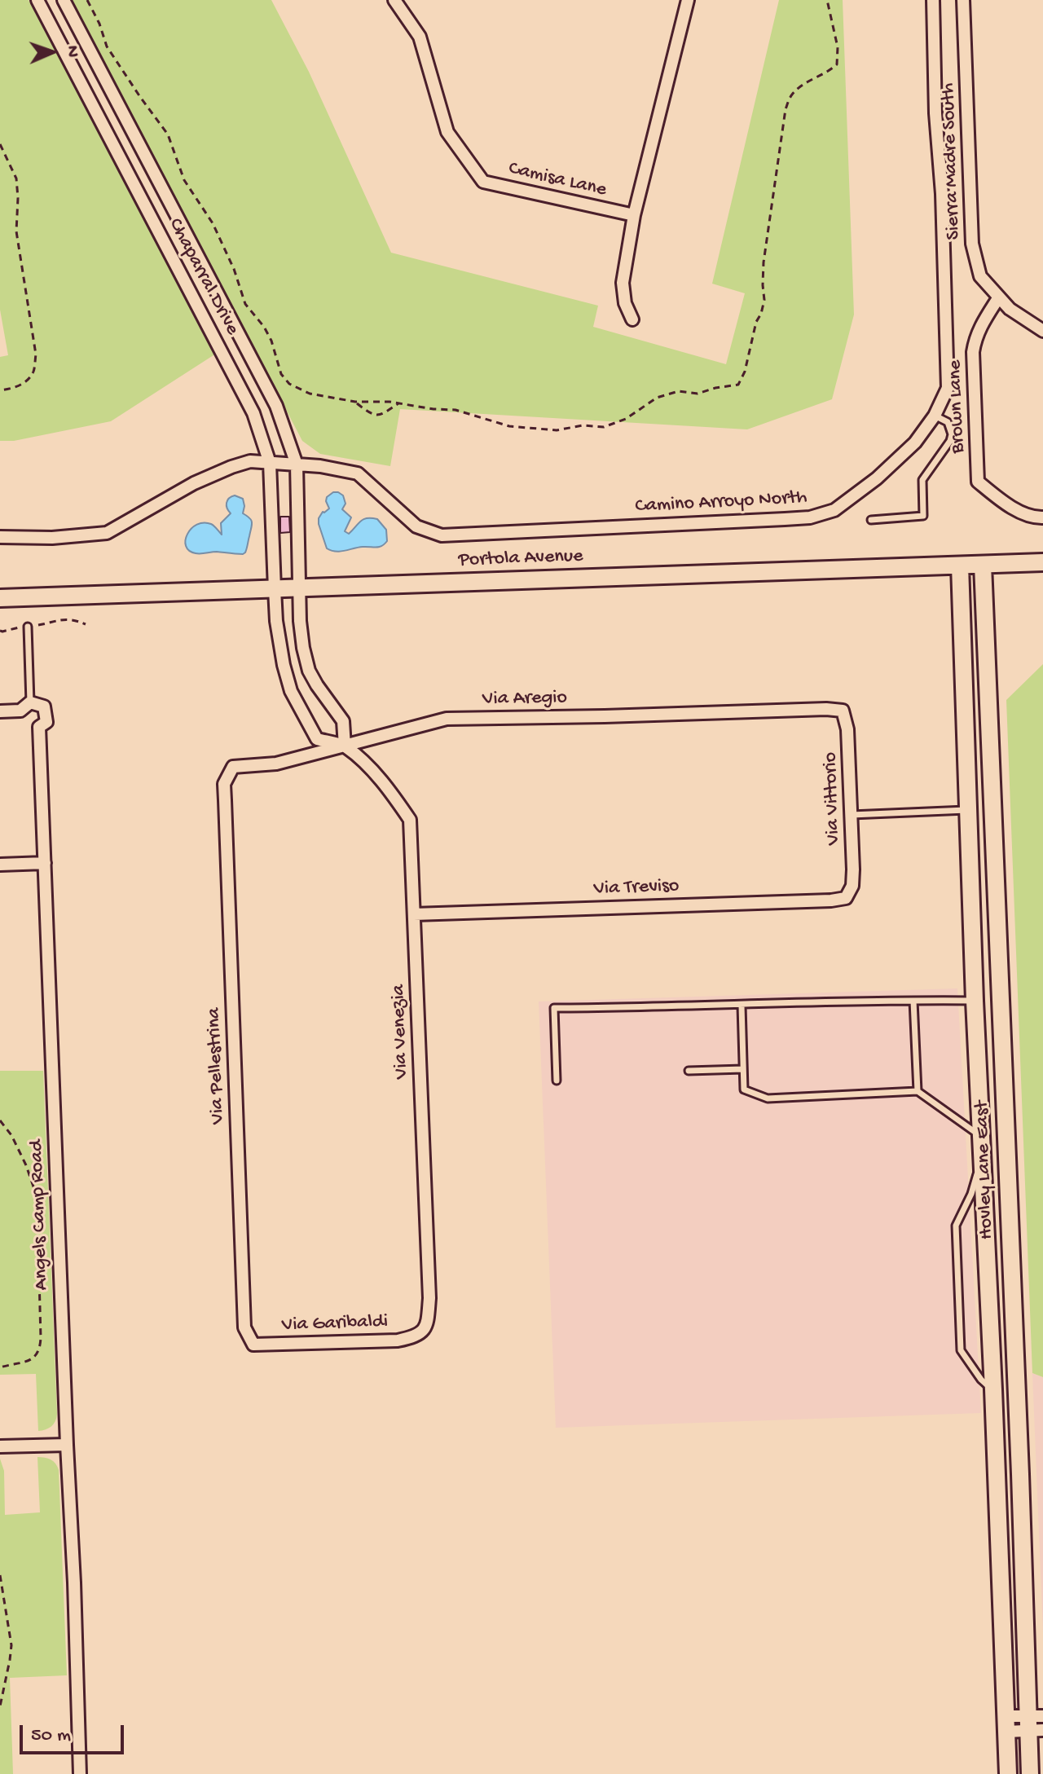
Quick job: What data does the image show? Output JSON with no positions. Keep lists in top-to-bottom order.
{
  "streets": {
    "street": [
      "Sierra Madre South",
      "Camisa Lane",
      "Chaparral Drive",
      "Brown Lane",
      "Camino Arroyo North",
      "Portola Avenue",
      "Via Aregio",
      "Via Vittorio",
      "Via Treviso",
      "Via Venezia",
      "Via Pellestrina",
      "Hovley Lane East",
      "Angels Camp Road",
      "Via Garibaldi"
    ]
  },
  "crossings": [
    ["Sierra Madre South", "Brown Lane"],
    ["Chaparral Drive", "Camino Arroyo North"],
    ["Chaparral Drive", "Portola Avenue"],
    ["Chaparral Drive", "Via Venezia"],
    ["Portola Avenue", "Via Venezia"],
    ["Portola Avenue", "Hovley Lane East"],
    ["Via Aregio", "Via Vittorio"],
    ["Via Aregio", "Via Venezia"],
    ["Via Aregio", "Via Pellestrina"],
    ["Via Vittorio", "Via Treviso"],
    ["Via Treviso", "Via Venezia"],
    ["Via Venezia", "Via Garibaldi"],
    ["Via Pellestrina", "Via Garibaldi"]
  ],
  "scale_bar": "50 m",
  "north": "right"
}
